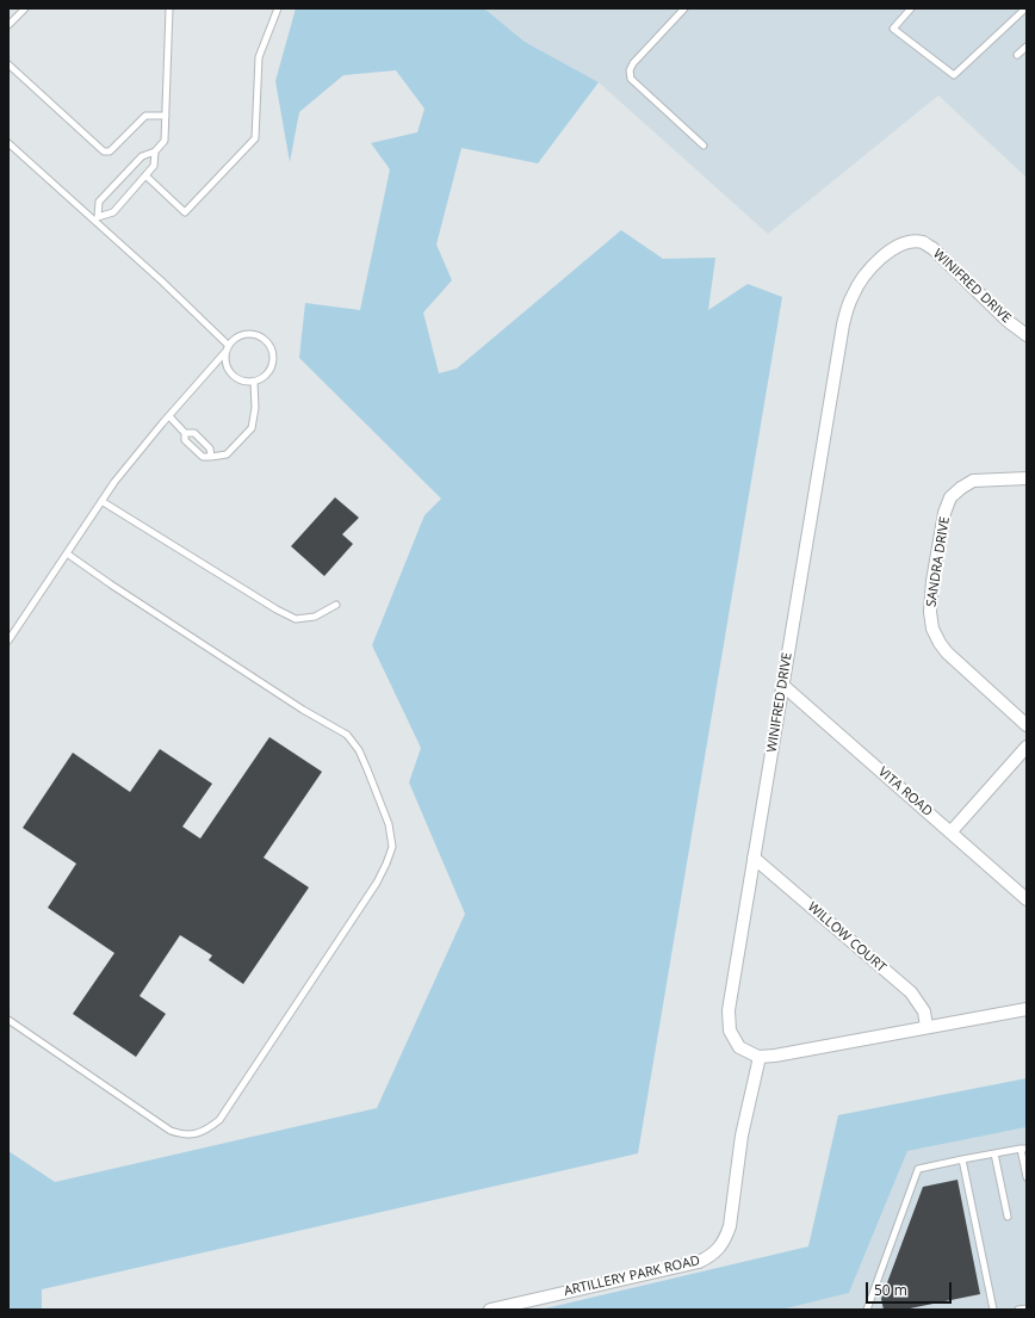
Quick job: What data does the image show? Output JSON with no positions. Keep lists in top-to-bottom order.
{
  "streets": {
    "street": [
      "WINIFRED DRIVE",
      "SANDRA DRIVE",
      "VITA ROAD",
      "WILLOW COURT",
      "ARTILLERY PARK ROAD"
    ]
  },
  "crossings": [
    ["WINIFRED DRIVE", "VITA ROAD"],
    ["WINIFRED DRIVE", "WILLOW COURT"],
    ["WINIFRED DRIVE", "ARTILLERY PARK ROAD"]
  ],
  "scale_bar": "50 m"
}
